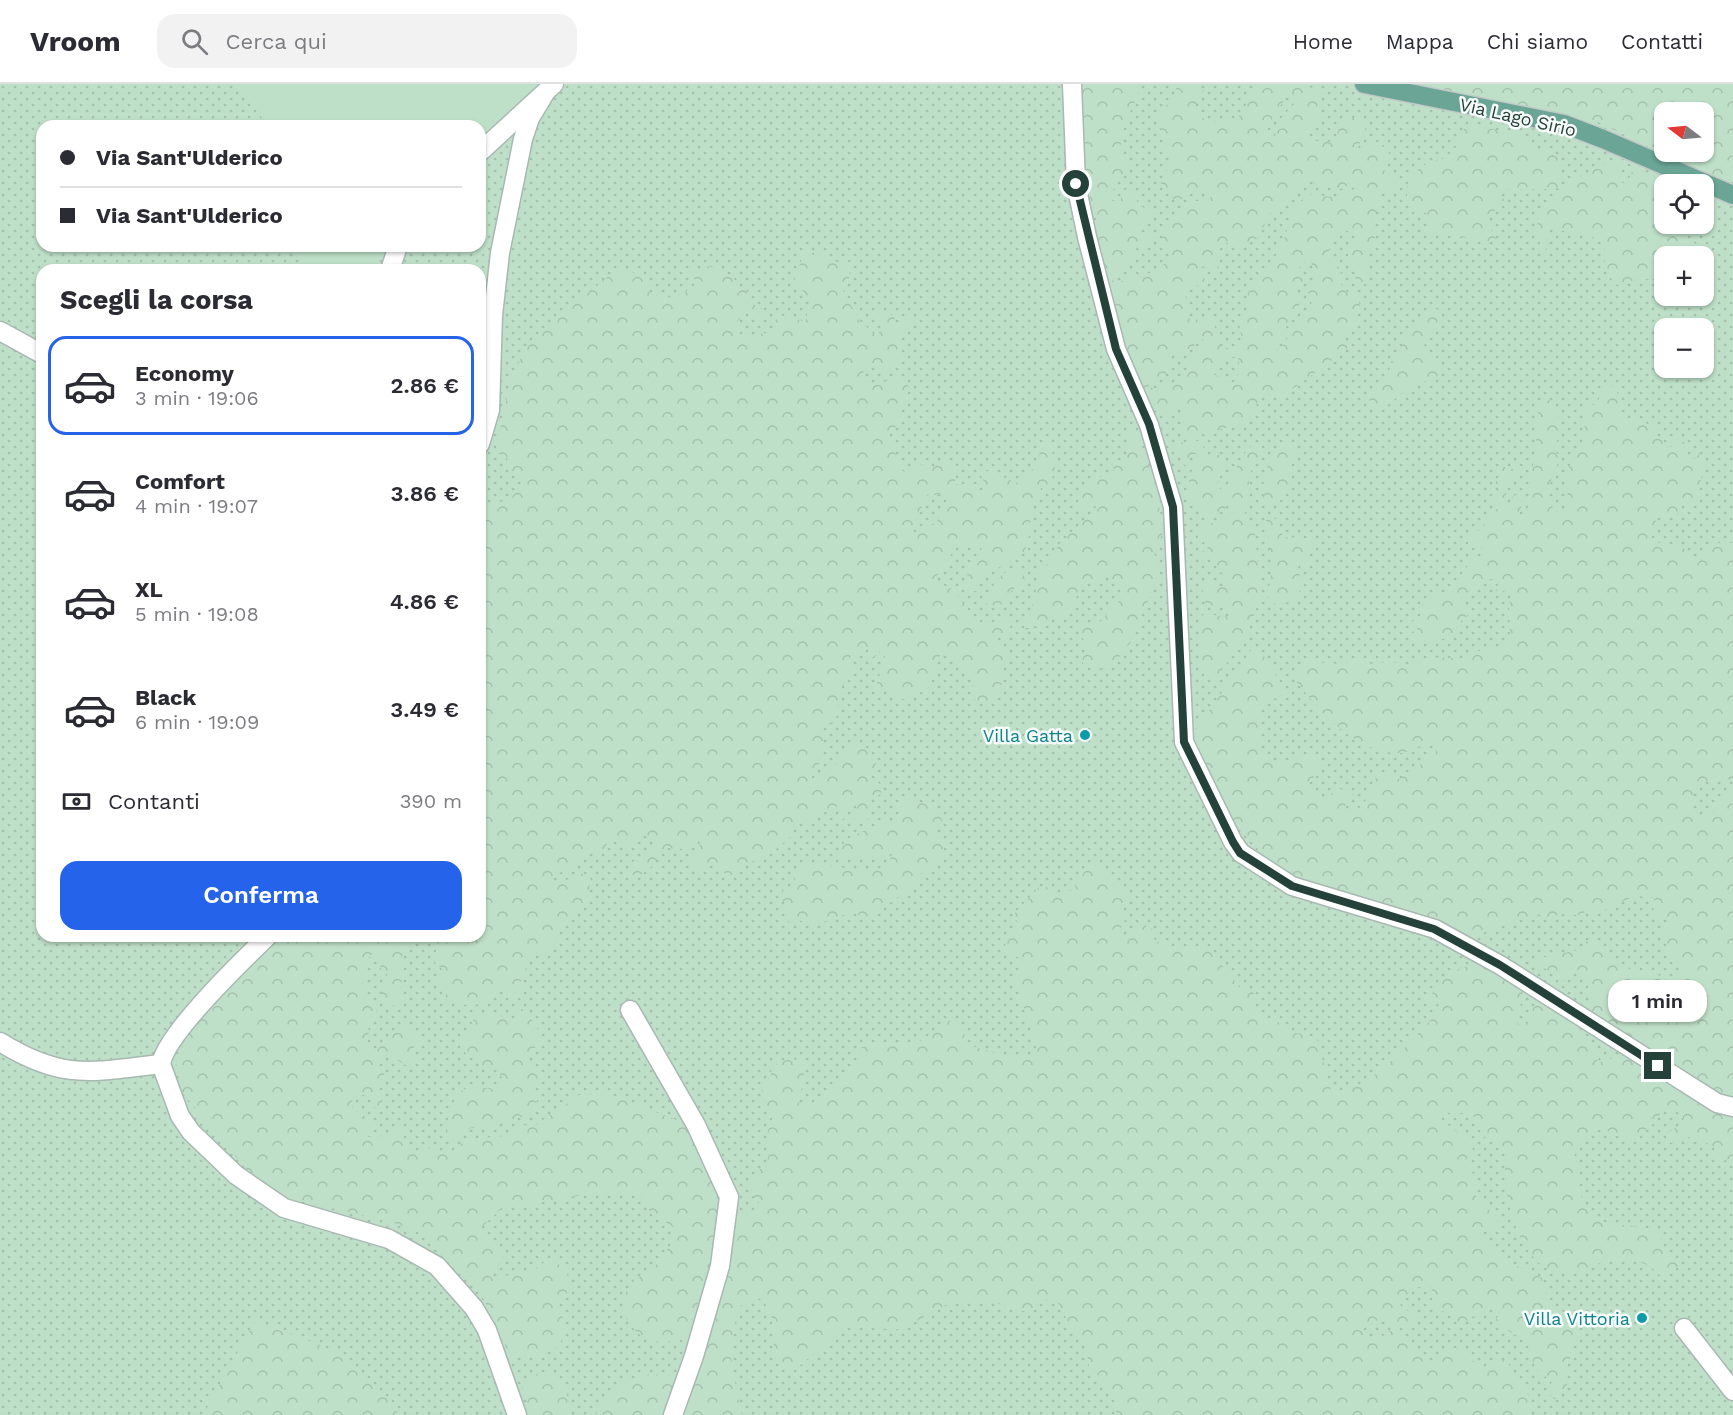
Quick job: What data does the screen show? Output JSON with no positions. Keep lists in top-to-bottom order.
{
  "streets": {
    "main road": ["Via Lago Sirio"]
  },
  "places": ["Villa Gatta", "Villa Vittoria"],
  "north": "left",
  "page": {
    "header": "Vroom",
    "search": "Cerca qui",
    "nav": [
      "Home",
      "Mappa",
      "Chi siamo",
      "Contatti"
    ],
    "map_buttons": ["+", "−"],
    "banner": ["Via Sant'Ulderico", "Via Sant'Ulderico"],
    "heading": "Scegli la corsa",
    "list": [
      {
        "name": "Economy",
        "note": "3 min · 19:06",
        "value": "2.86 €"
      },
      {
        "name": "Comfort",
        "note": "4 min · 19:07",
        "value": "3.86 €"
      },
      {
        "name": "XL",
        "note": "5 min · 19:08",
        "value": "4.86 €"
      },
      {
        "name": "Black",
        "note": "6 min · 19:09",
        "value": "3.49 €"
      }
    ],
    "pay": ["Contanti", "390 m"],
    "buttons": "Conferma",
    "bubble": "1 min"
  }
}
